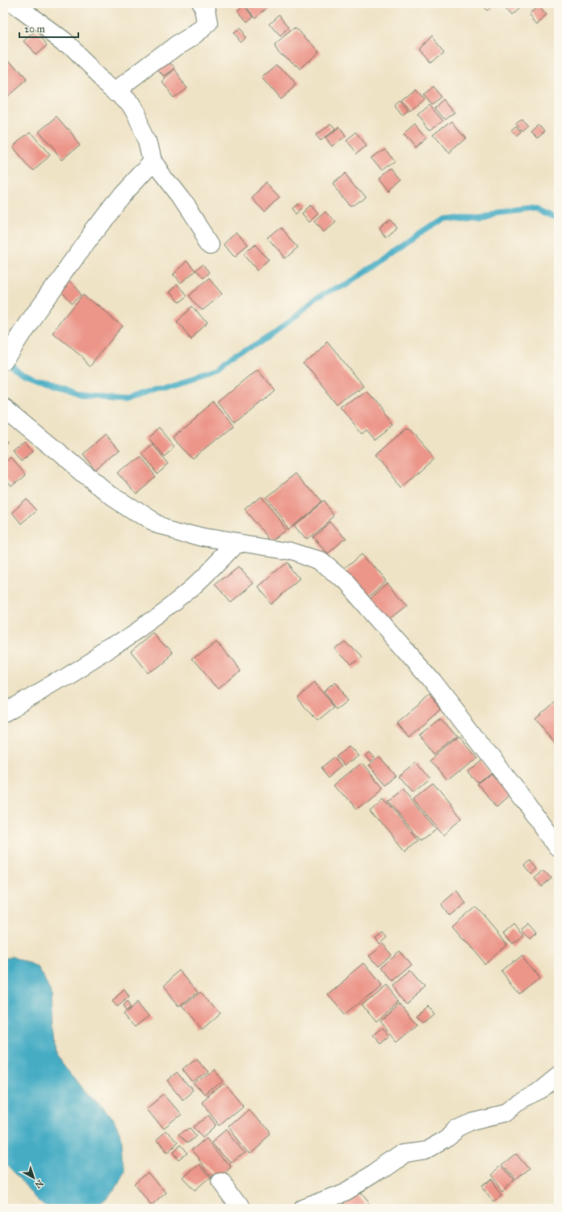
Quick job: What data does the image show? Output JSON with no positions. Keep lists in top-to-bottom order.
{
  "scale_bar": "20 m",
  "north": "bottom right"
}
